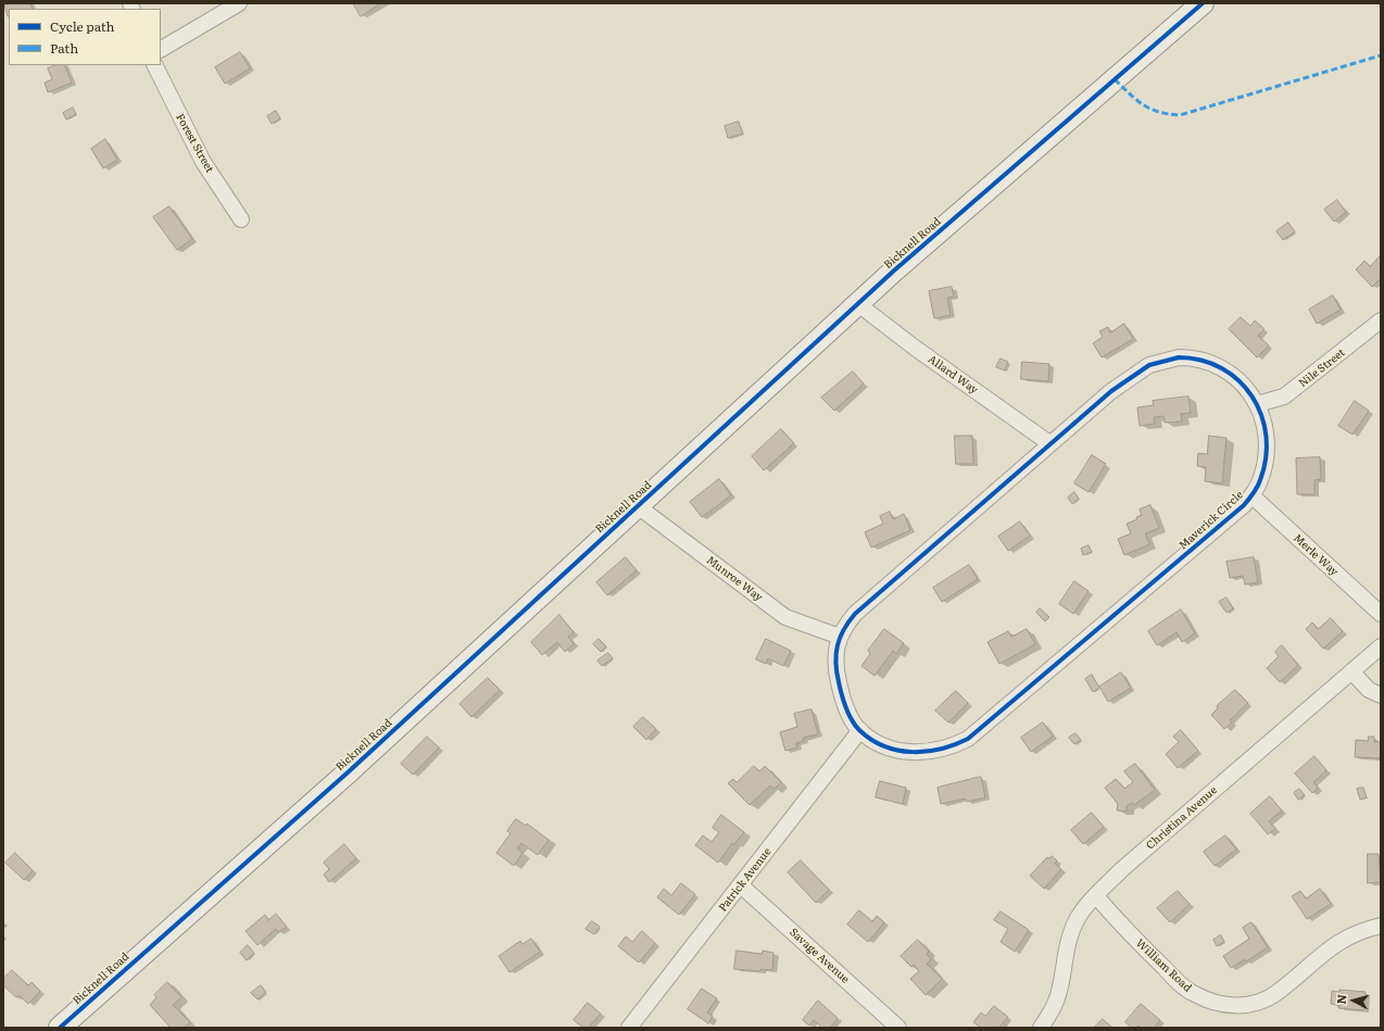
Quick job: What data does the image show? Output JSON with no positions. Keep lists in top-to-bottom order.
{
  "streets": {
    "street": [
      "Forest Street",
      "Bicknell Road",
      "Nile Street",
      "Allard Way",
      "Maverick Circle",
      "Merle Way",
      "Munroe Way",
      "Christina Avenue",
      "Patrick Avenue",
      "Savage Avenue",
      "William Road"
    ]
  },
  "crossings": [
    ["Bicknell Road", "Allard Way"],
    ["Bicknell Road", "Munroe Way"],
    ["Nile Street", "Maverick Circle"],
    ["Allard Way", "Maverick Circle"],
    ["Maverick Circle", "Merle Way"],
    ["Maverick Circle", "Munroe Way"],
    ["Maverick Circle", "Patrick Avenue"],
    ["Christina Avenue", "William Road"],
    ["Patrick Avenue", "Savage Avenue"]
  ],
  "legend": ["Cycle path", "Path"],
  "north": "left"
}
